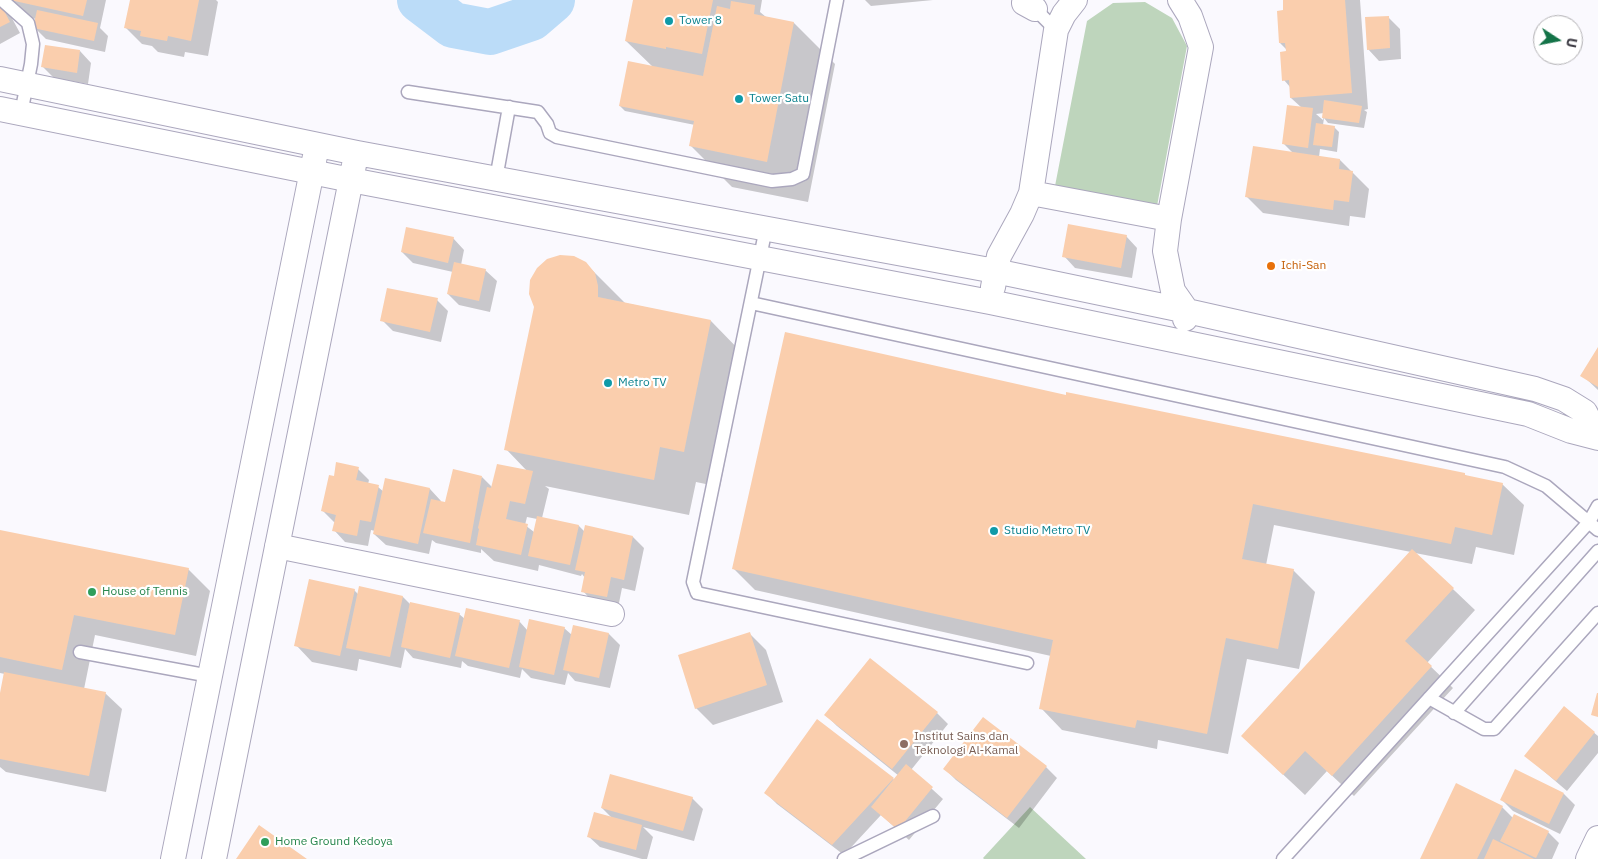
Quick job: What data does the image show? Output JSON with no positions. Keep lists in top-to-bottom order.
{
  "places": [
    "Tower 8",
    "Tower Satu",
    "Ichi-San",
    "Metro TV",
    "Studio Metro TV",
    "House of Tennis",
    "Institut Sains dan Teknologi Al-Kamal",
    "Home Ground Kedoya"
  ],
  "north": "right"
}
